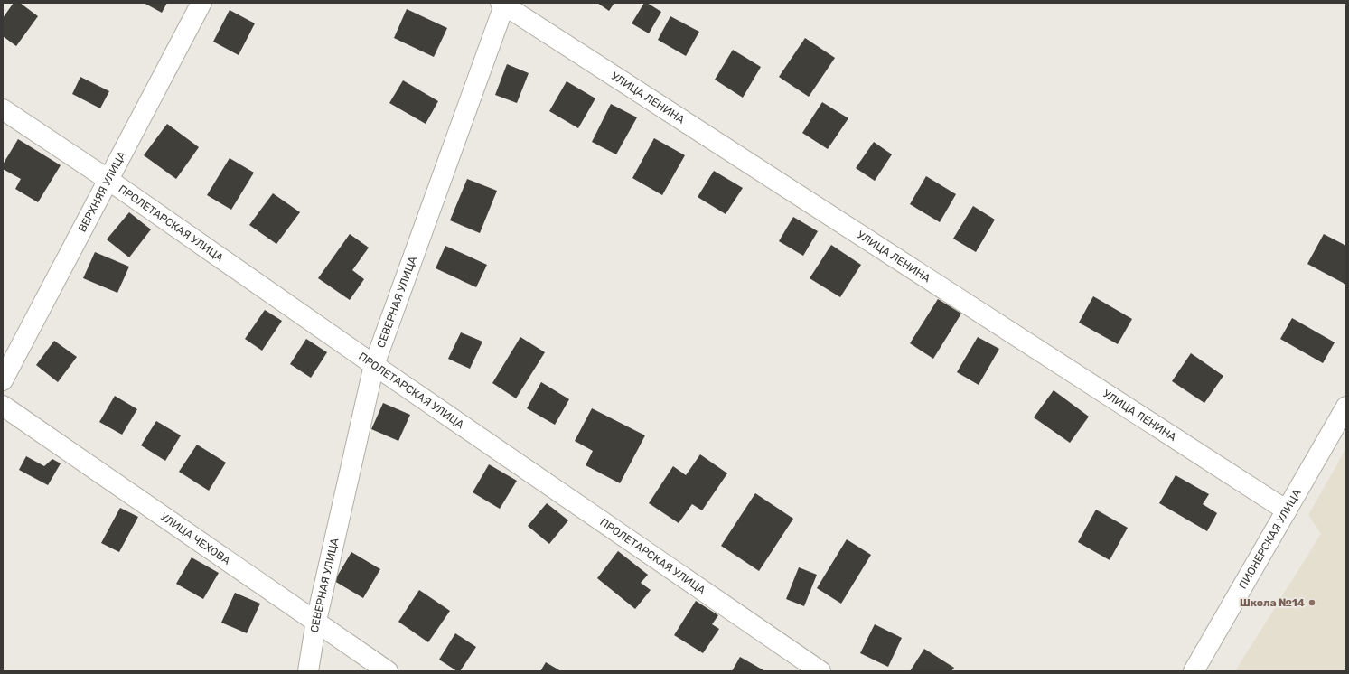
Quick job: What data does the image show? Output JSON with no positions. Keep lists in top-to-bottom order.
{
  "streets": {
    "street": [
      "УЛИЦА ЛЕНИНА",
      "ВЕРХНЯЯ УЛИЦА",
      "ПРОЛЕТАРСКАЯ УЛИЦА",
      "СЕВЕРНАЯ УЛИЦА",
      "УЛИЦА ЧЕХОВА",
      "ПИОНЕРСКАЯ УЛИЦА"
    ]
  },
  "crossings": [
    ["УЛИЦА ЛЕНИНА", "СЕВЕРНАЯ УЛИЦА"],
    ["УЛИЦА ЛЕНИНА", "ПИОНЕРСКАЯ УЛИЦА"],
    ["ВЕРХНЯЯ УЛИЦА", "ПРОЛЕТАРСКАЯ УЛИЦА"],
    ["ПРОЛЕТАРСКАЯ УЛИЦА", "СЕВЕРНАЯ УЛИЦА"],
    ["СЕВЕРНАЯ УЛИЦА", "УЛИЦА ЧЕХОВА"]
  ],
  "places": ["Школа №14"]
}
